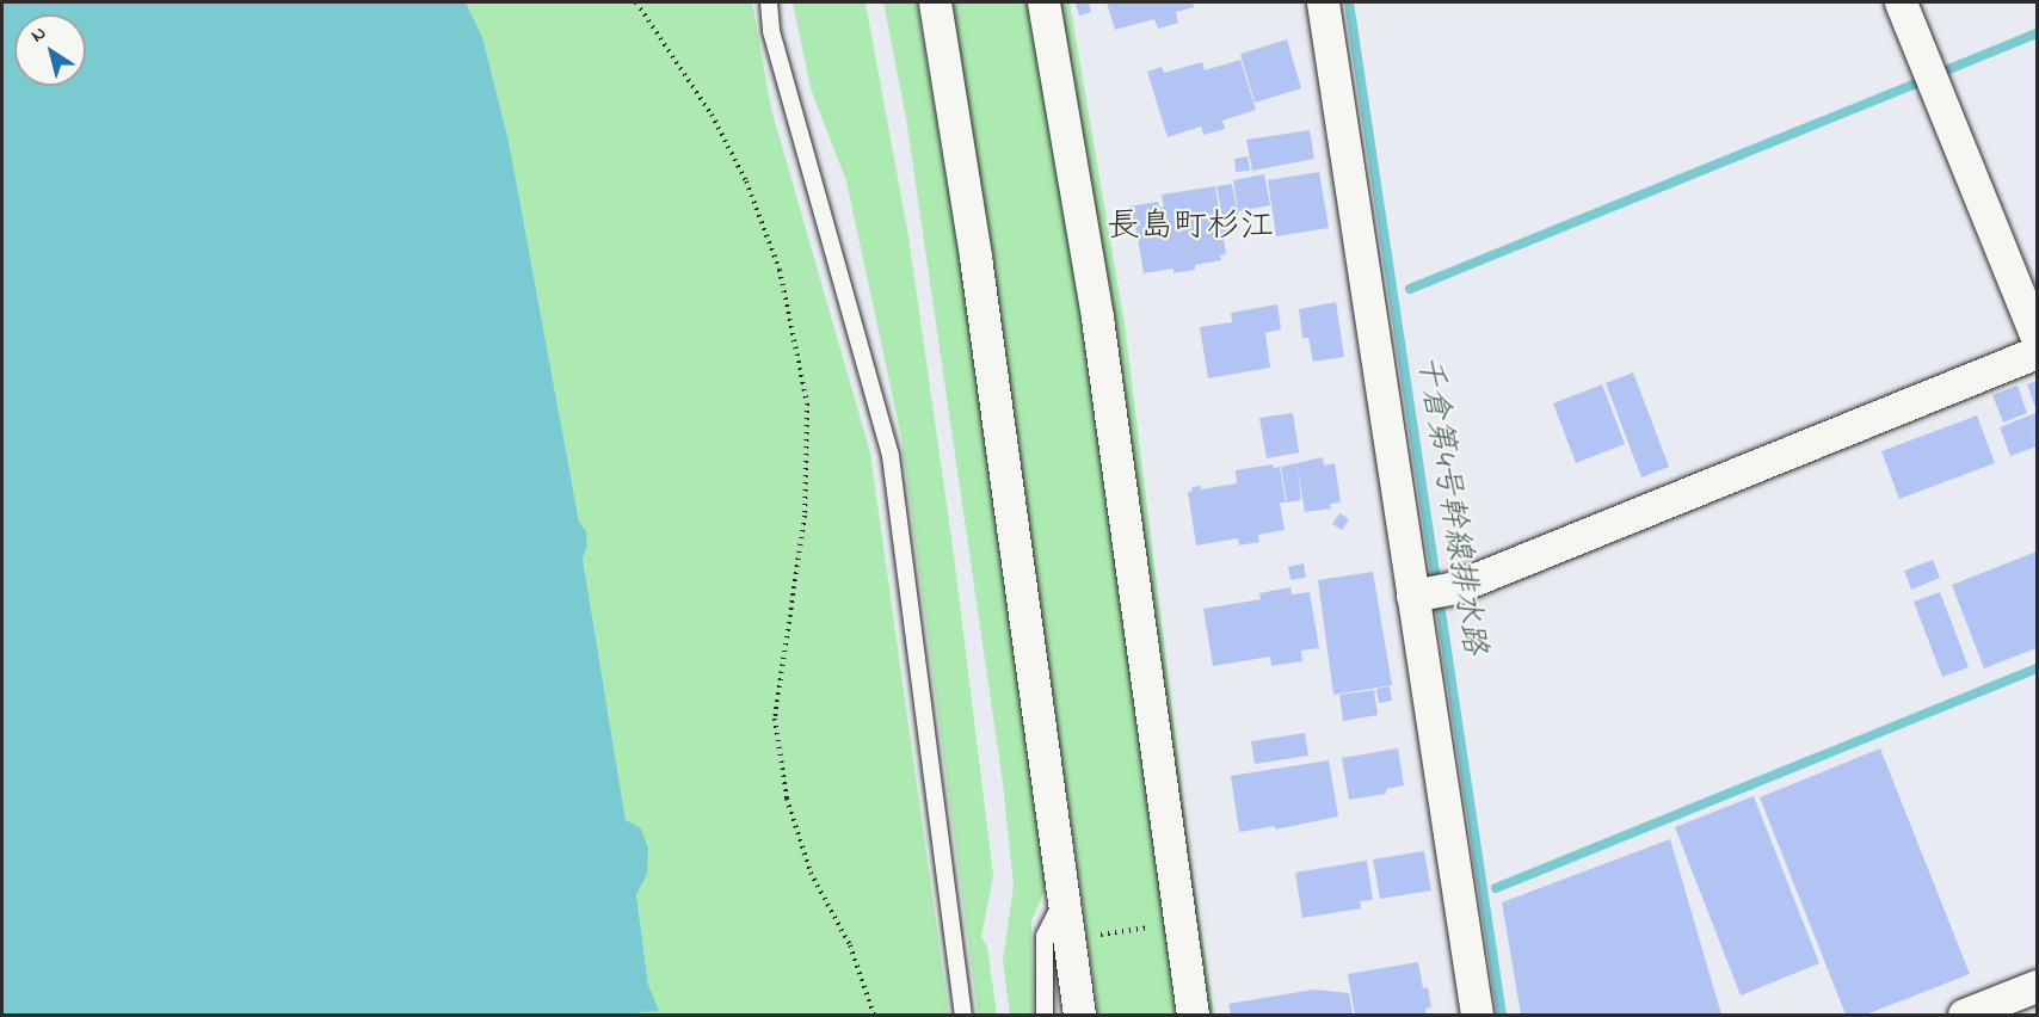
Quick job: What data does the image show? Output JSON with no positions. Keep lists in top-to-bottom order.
{
  "districts": ["長島町杉江"],
  "water": ["千倉第4号幹線排水路"],
  "north": "top left"
}
